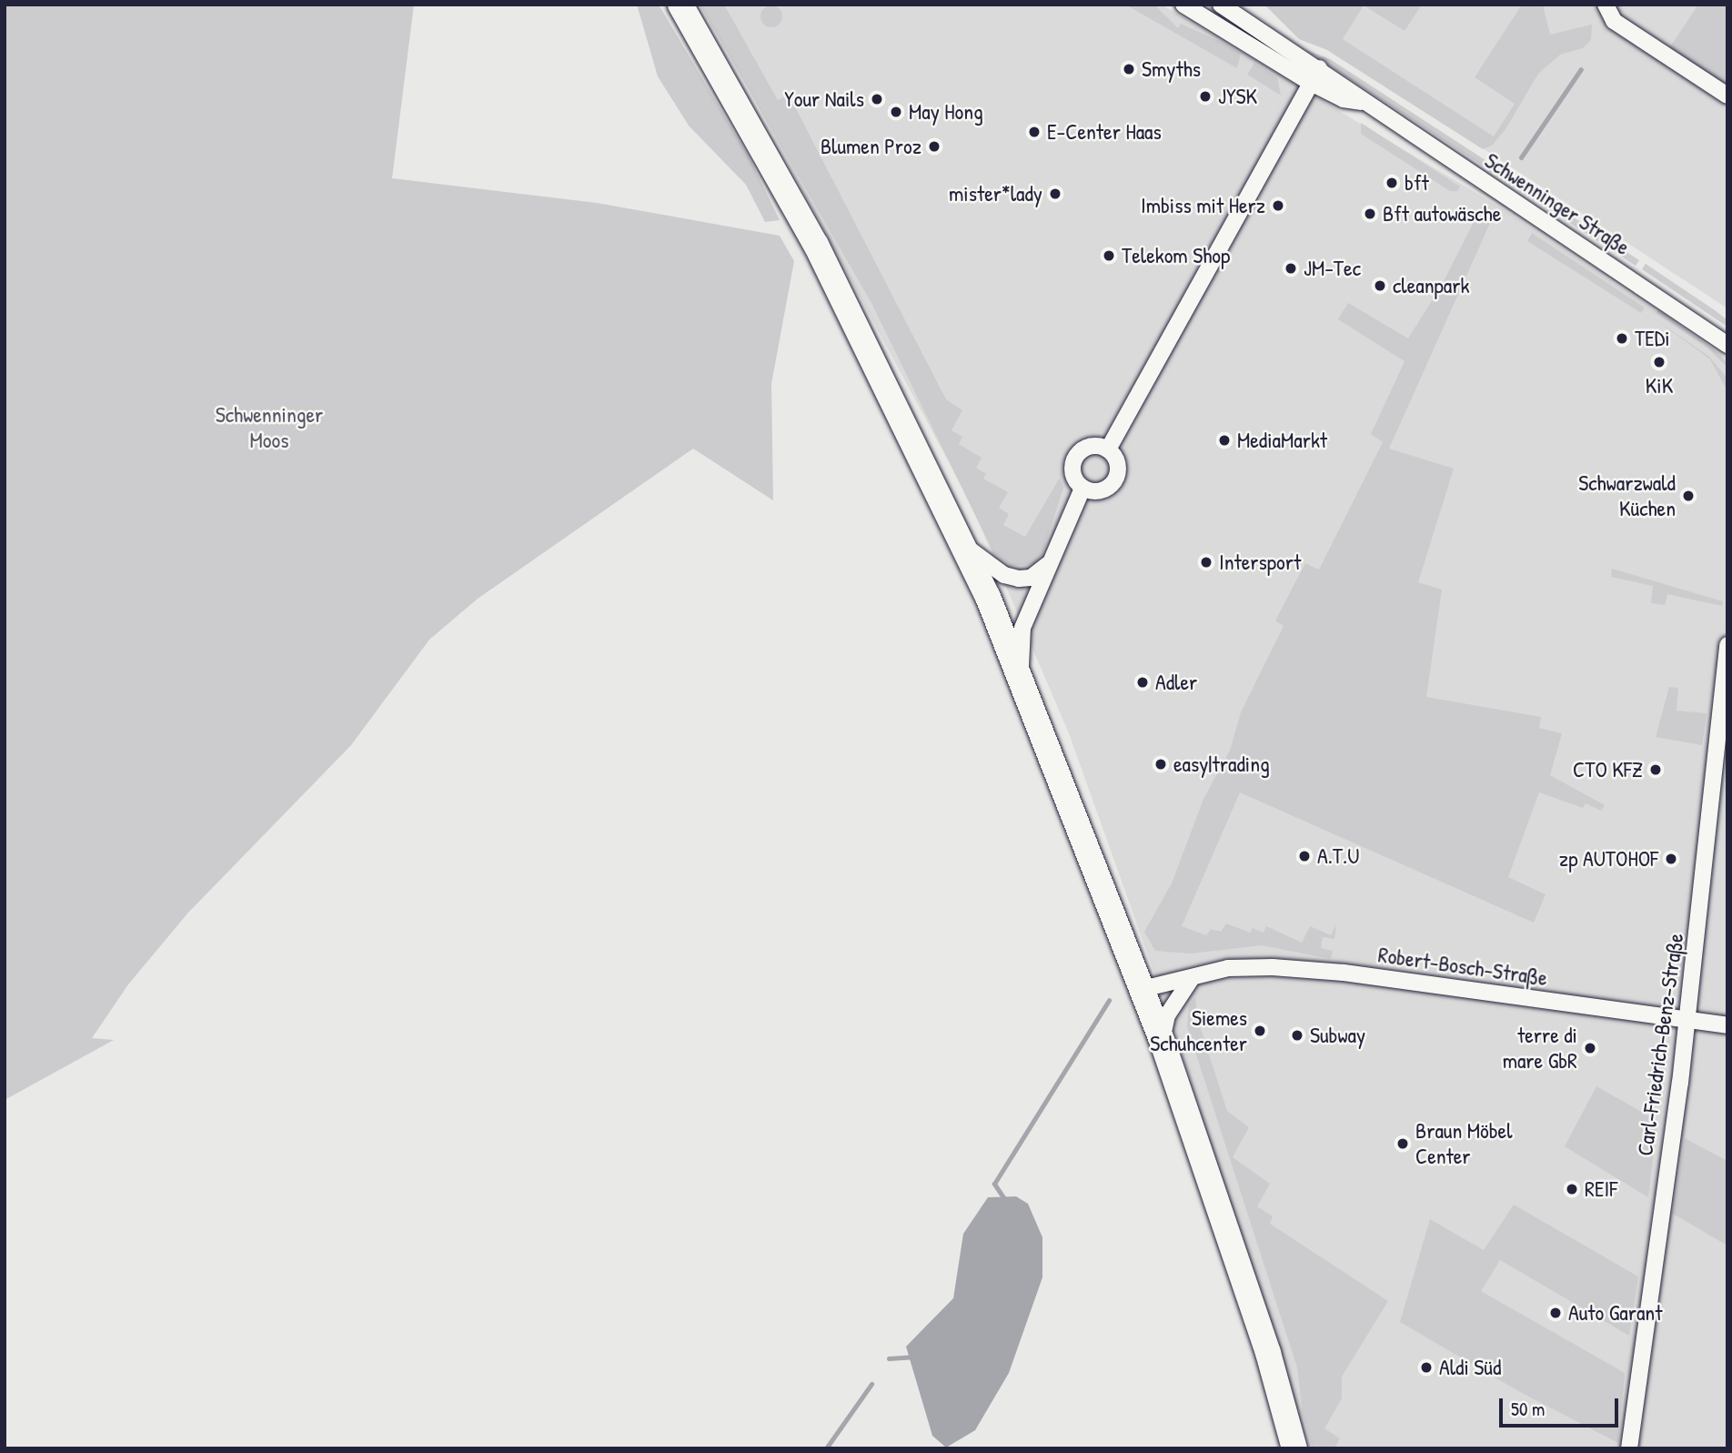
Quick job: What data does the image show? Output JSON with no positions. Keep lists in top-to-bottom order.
{
  "streets": {
    "street": ["Schwenninger Straße", "Robert-Bosch-Straße", "Carl-Friedrich-Benz-Straße"]
  },
  "crossings": [
    ["Robert-Bosch-Straße", "Carl-Friedrich-Benz-Straße"]
  ],
  "parks": ["Schwenninger Moos"],
  "places": [
    "Smyths",
    "JYSK",
    "Your Nails",
    "May Hong",
    "E-Center Haas",
    "Blumen Proz",
    "bft",
    "mister*lady",
    "Imbiss mit Herz",
    "Bft autowäsche",
    "Telekom Shop",
    "JM-Tec",
    "cleanpark",
    "TEDi",
    "KiK",
    "MediaMarkt",
    "Schwarzwald Küchen",
    "Intersport",
    "Adler",
    "easy|trading",
    "CTO KFZ",
    "A.T.U",
    "zp AUTOHOF",
    "Siemes Schuhcenter",
    "Subway",
    "terre di mare GbR",
    "Braun Möbel Center",
    "REIF",
    "Auto Garant",
    "Aldi Süd"
  ],
  "scale_bar": "50 m"
}
